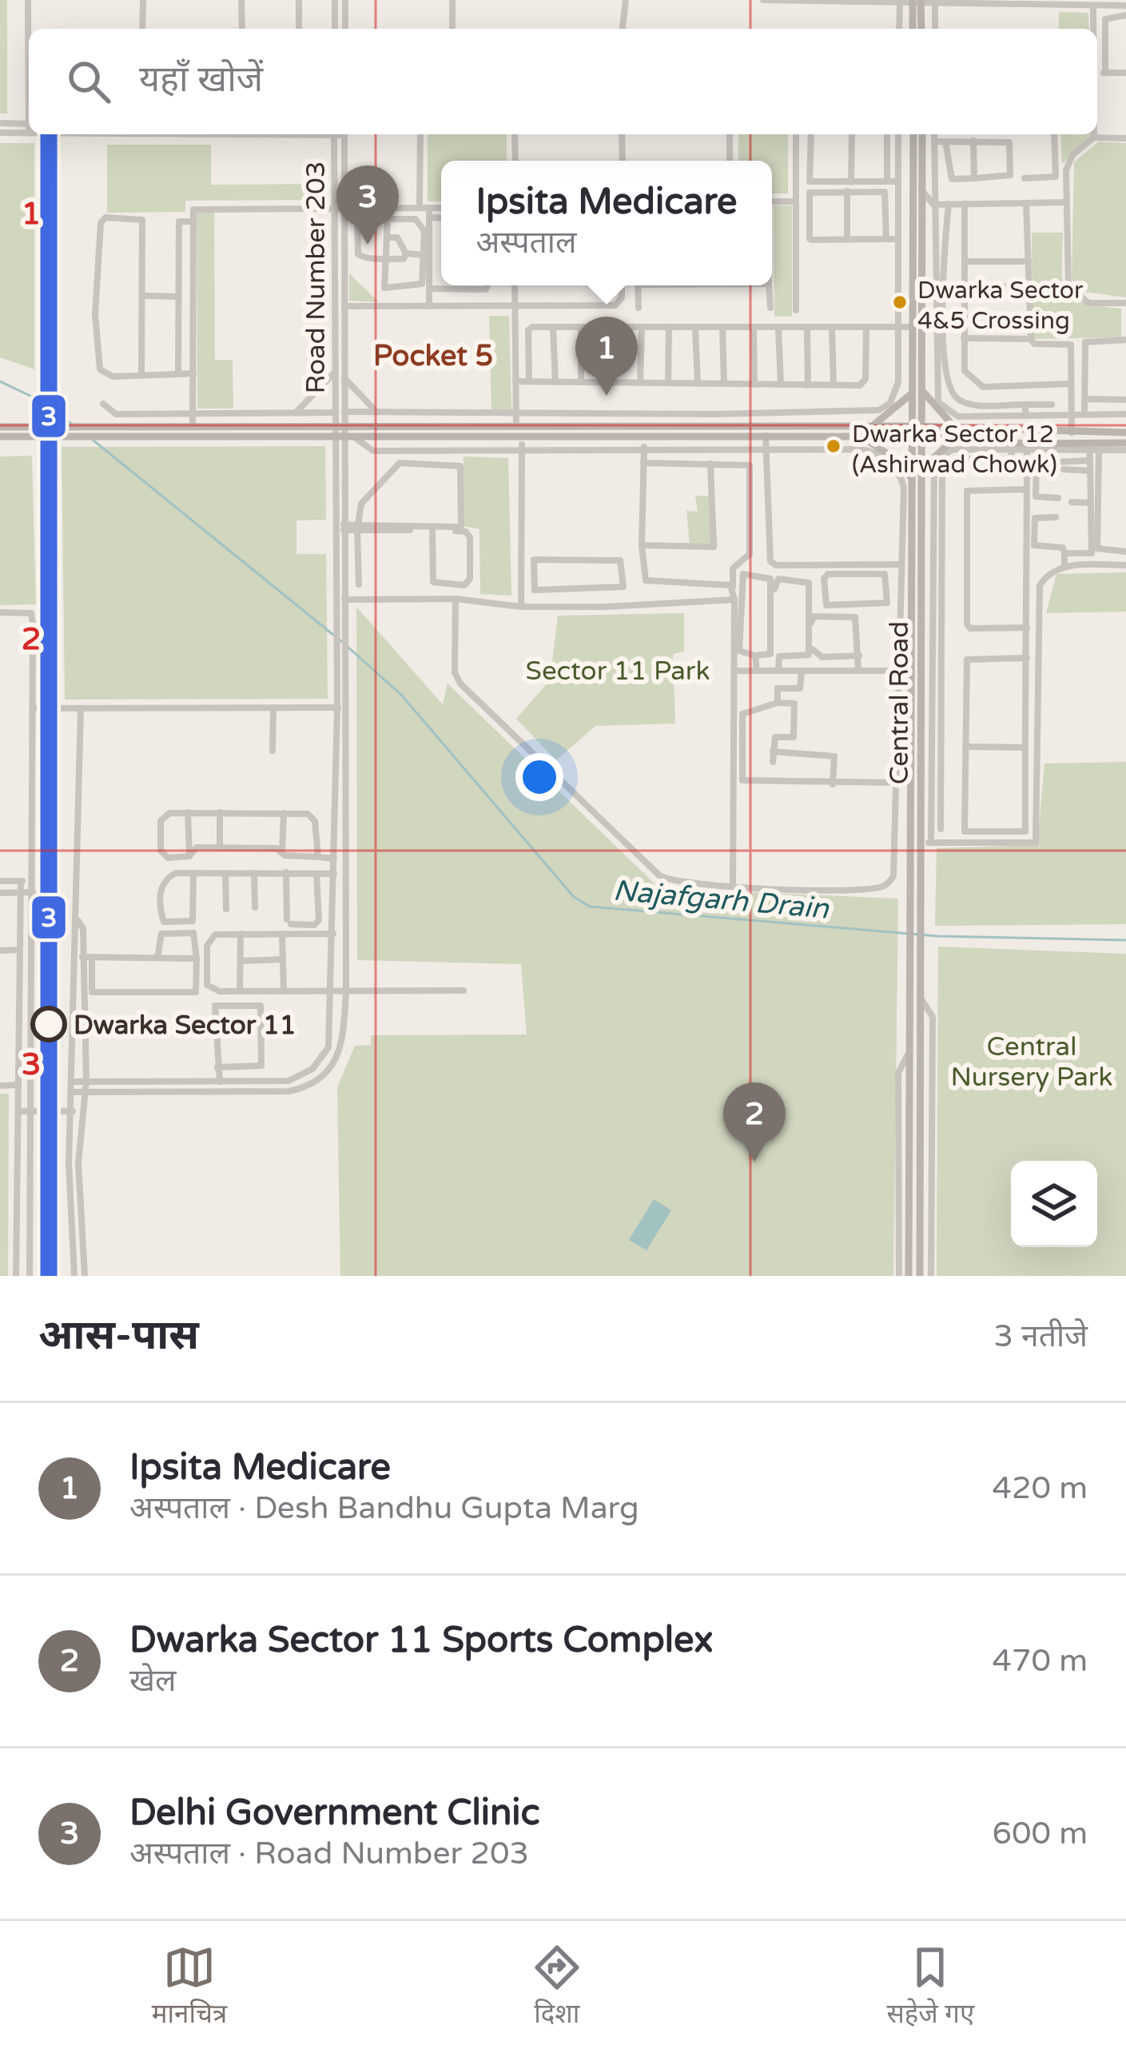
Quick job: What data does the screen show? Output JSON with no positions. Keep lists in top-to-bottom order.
{
  "streets": {
    "main road": ["Central Road"],
    "street": ["Road Number 203"]
  },
  "districts": ["Pocket 5"],
  "water": ["Najafgarh Drain"],
  "parks": ["Sector 11 Park", "Central Nursery Park"],
  "places": ["Dwarka Sector 4&5 Crossing", "Dwarka Sector 12 (Ashirwad Chowk)", "Dwarka Sector 11"],
  "lines": ["metro line 3"],
  "page": {
    "search": "यहाँ खोजें",
    "popup": ["Ipsita Medicare", "अस्पताल"],
    "pins": ["3", "1", "2"],
    "heading": ["आस-पास", "3 नतीजे"],
    "list": [
      {
        "mark": "1",
        "name": "Ipsita Medicare",
        "note": "अस्पताल · Desh Bandhu Gupta Marg",
        "value": "420 m"
      },
      {
        "mark": "2",
        "name": "Dwarka Sector 11 Sports Complex",
        "note": "खेल",
        "value": "470 m"
      },
      {
        "mark": "3",
        "name": "Delhi Government Clinic",
        "note": "अस्पताल · Road Number 203",
        "value": "600 m"
      }
    ],
    "nav": ["मानचित्र", "दिशा", "सहेजे गए"]
  },
  "grid": {
    "rows": ["1", "2", "3"]
  }
}
